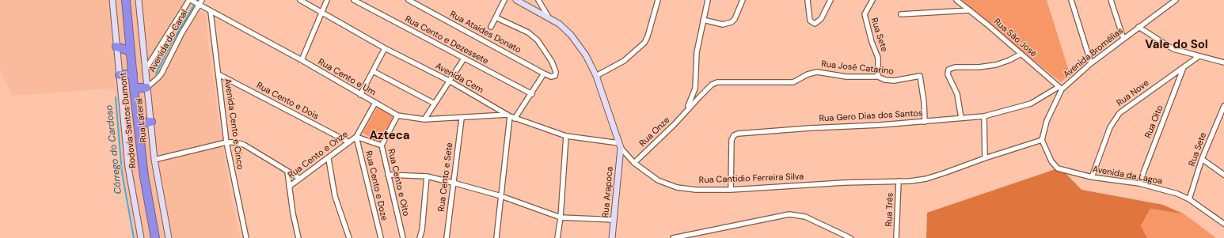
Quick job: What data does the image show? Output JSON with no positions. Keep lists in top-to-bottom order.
{
  "streets": {
    "highway": ["Rodovia Santos Dumont"],
    "street": [
      "Rua Ataídes Donato",
      "Rua Sete",
      "Rua São José",
      "Rua Cento e Dezessete",
      "Avenida do Canal",
      "Avenida Bromélias",
      "Rua José Catarino",
      "Rua Cento e Um",
      "Avenida Cem",
      "Rua Nove",
      "Rua Cento e Dois",
      "Rua Gero Dias dos Santos",
      "Rua Lateral",
      "Rua Oito",
      "Avenida Cento e Cinco",
      "Rua Onze",
      "Rua Cento e Onze",
      "Avenida da Lagoa",
      "Rua Cento e Sete",
      "Rua Cantidio Ferreira Silva",
      "Rua Cento e Oito",
      "Rua Cento e Doze",
      "Rua Arapoca",
      "Rua Três"
    ]
  },
  "crossings": [
    ["Rua Sete", "Rua José Catarino"],
    ["Rua Sete", "Avenida da Lagoa"],
    ["Rua São José", "Avenida Bromélias"],
    ["Rua São José", "Rua Gero Dias dos Santos"],
    ["Avenida do Canal", "Rua Cento e Um"],
    ["Avenida do Canal", "Rua Lateral"],
    ["Avenida Bromélias", "Rua Gero Dias dos Santos"],
    ["Avenida Bromélias", "Avenida da Lagoa"],
    ["Avenida Bromélias", "Rua Cantidio Ferreira Silva"],
    ["Rua José Catarino", "Rua Gero Dias dos Santos"],
    ["Rua José Catarino", "Rua Onze"],
    ["Rua Cento e Um", "Avenida Cem"],
    ["Rua Cento e Um", "Avenida Cento e Cinco"],
    ["Rua Cento e Um", "Rua Cento e Onze"],
    ["Rua Cento e Um", "Rua Cento e Sete"],
    ["Rua Cento e Um", "Rua Cento e Oito"],
    ["Avenida Cem", "Rua Cantidio Ferreira Silva"],
    ["Avenida Cem", "Rua Arapoca"],
    ["Rua Nove", "Rua Oito"],
    ["Rua Nove", "Avenida da Lagoa"],
    ["Rua Cento e Dois", "Avenida Cento e Cinco"],
    ["Rua Cento e Dois", "Rua Cento e Onze"],
    ["Rua Gero Dias dos Santos", "Rua Cantidio Ferreira Silva"],
    ["Rua Oito", "Avenida da Lagoa"],
    ["Rua Onze", "Rua Cantidio Ferreira Silva"],
    ["Rua Cento e Onze", "Rua Cento e Doze"],
    ["Avenida da Lagoa", "Rua Cantidio Ferreira Silva"],
    ["Rua Cantidio Ferreira Silva", "Rua Arapoca"],
    ["Rua Cantidio Ferreira Silva", "Rua Três"]
  ],
  "districts": ["Vale do Sol", "Azteca"],
  "water": ["Córrego do Cardoso"]
}
